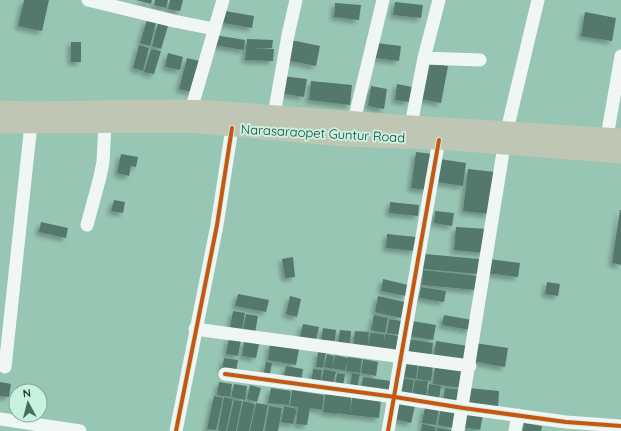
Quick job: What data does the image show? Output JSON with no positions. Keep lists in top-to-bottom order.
{
  "streets": {
    "highway": ["Narasaraopet Guntur Road"]
  },
  "north": "top"
}
